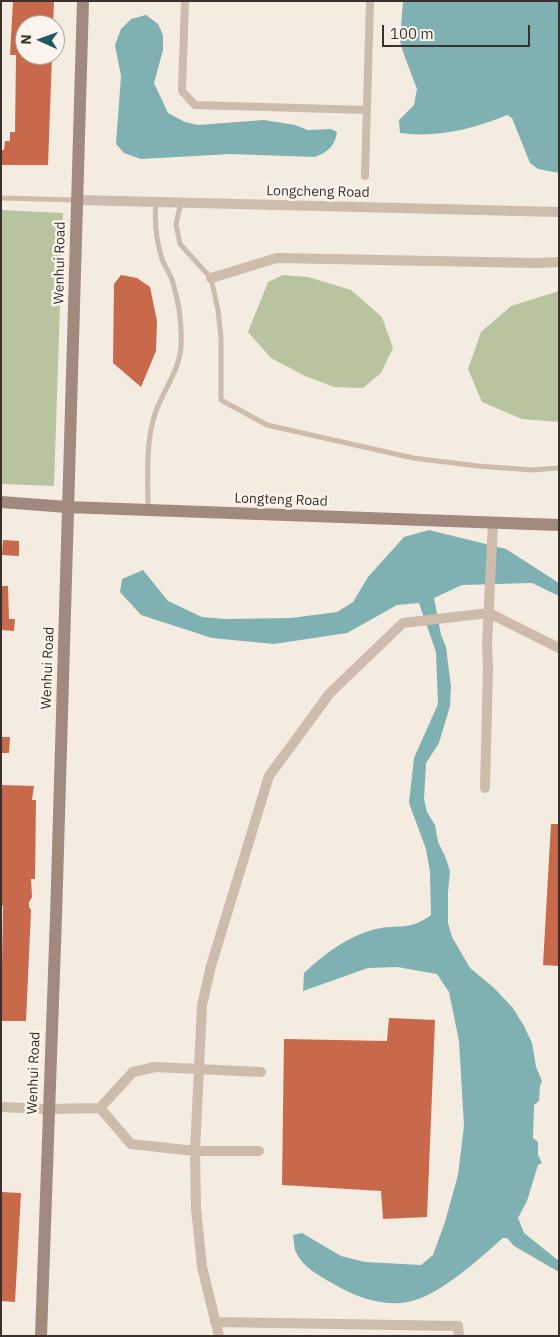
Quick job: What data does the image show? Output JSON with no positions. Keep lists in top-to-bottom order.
{
  "streets": {
    "main road": ["Wenhui Road", "Longteng Road"],
    "street": ["Longcheng Road"]
  },
  "crossings": [
    ["Longcheng Road", "Wenhui Road"],
    ["Wenhui Road", "Longteng Road"]
  ],
  "scale_bar": "100 m",
  "north": "left"
}
